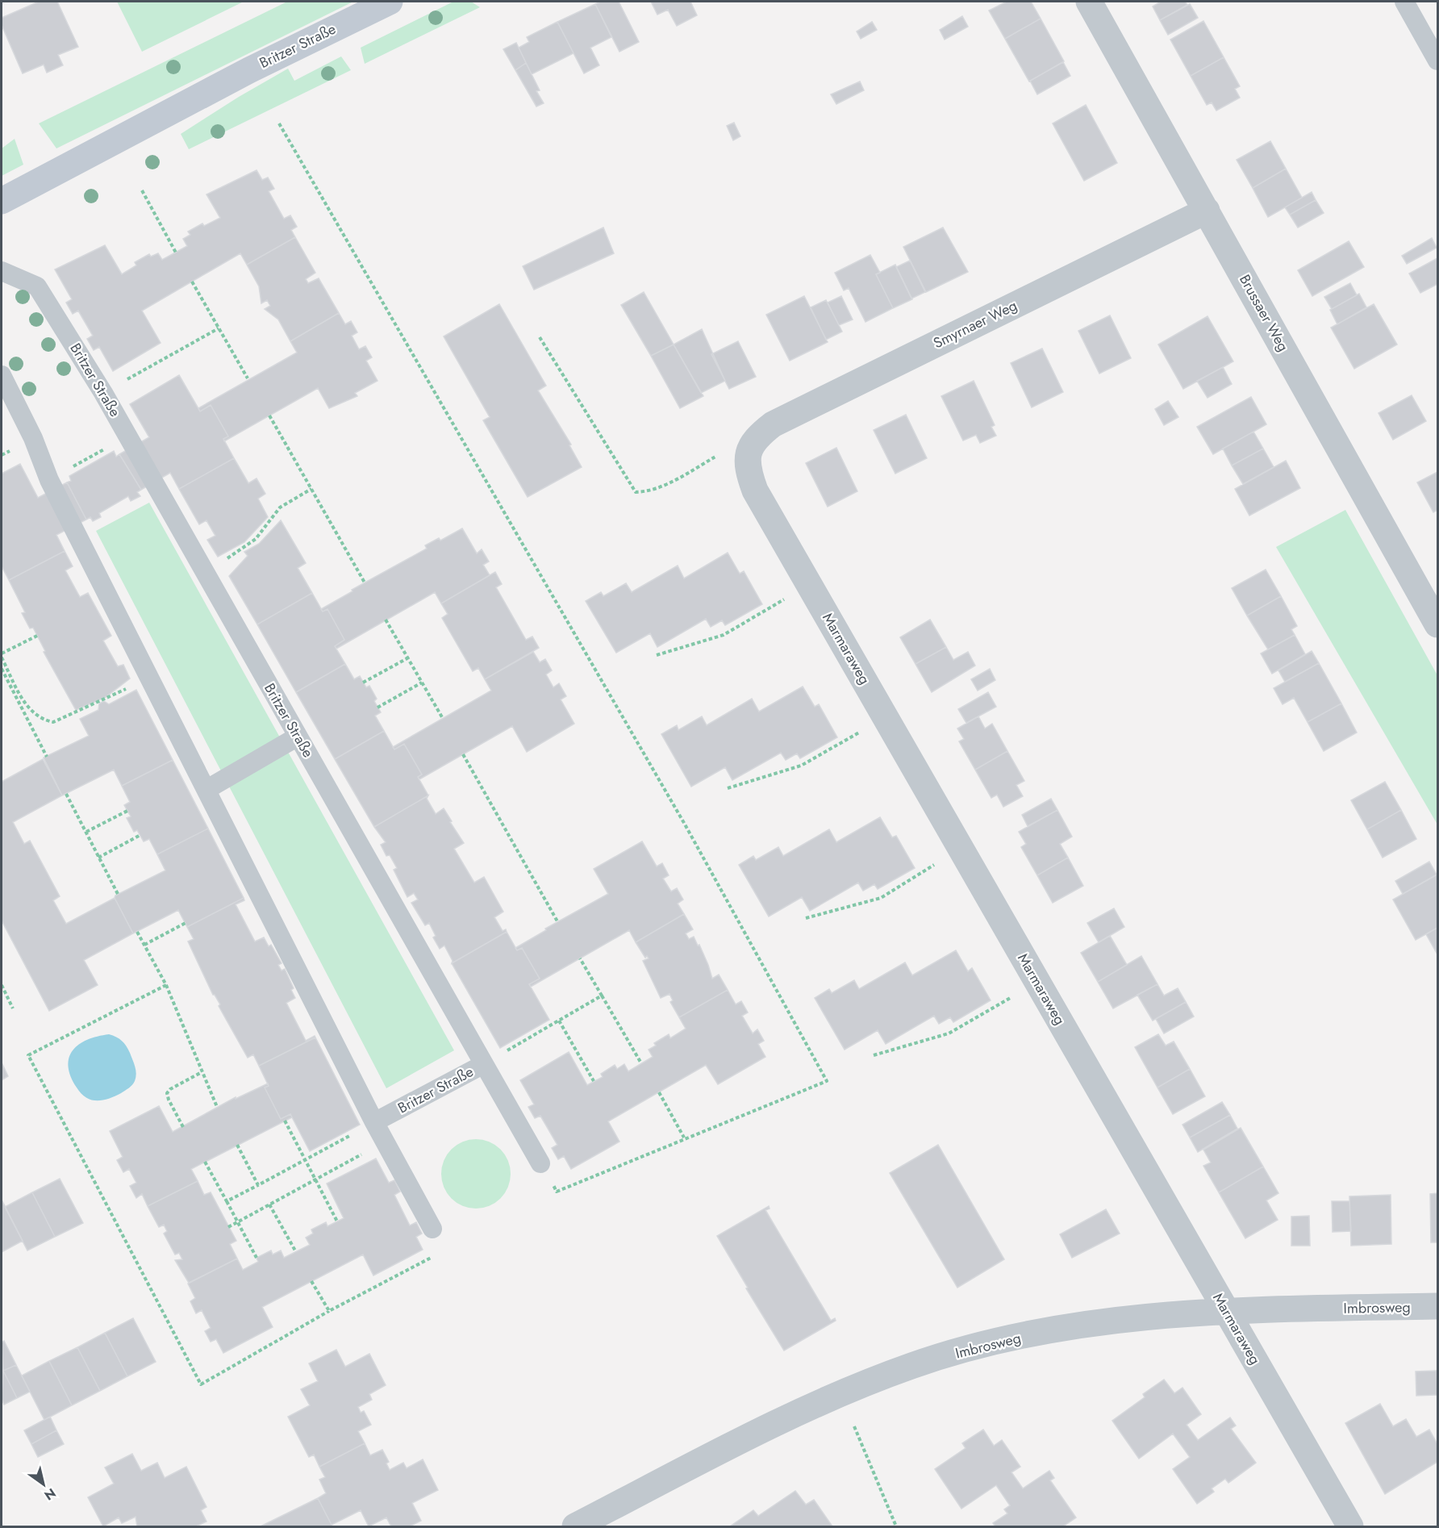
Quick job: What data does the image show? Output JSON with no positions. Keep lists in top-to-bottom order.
{
  "streets": {
    "main road": ["Britzer Straße"],
    "street": [
      "Brussaer Weg",
      "Smyrnaer Weg",
      "Marmaraweg",
      "Imbrosweg"
    ]
  },
  "crossings": [
    ["Brussaer Weg", "Smyrnaer Weg"],
    ["Smyrnaer Weg", "Marmaraweg"],
    ["Marmaraweg", "Imbrosweg"]
  ],
  "north": "bottom right"
}
